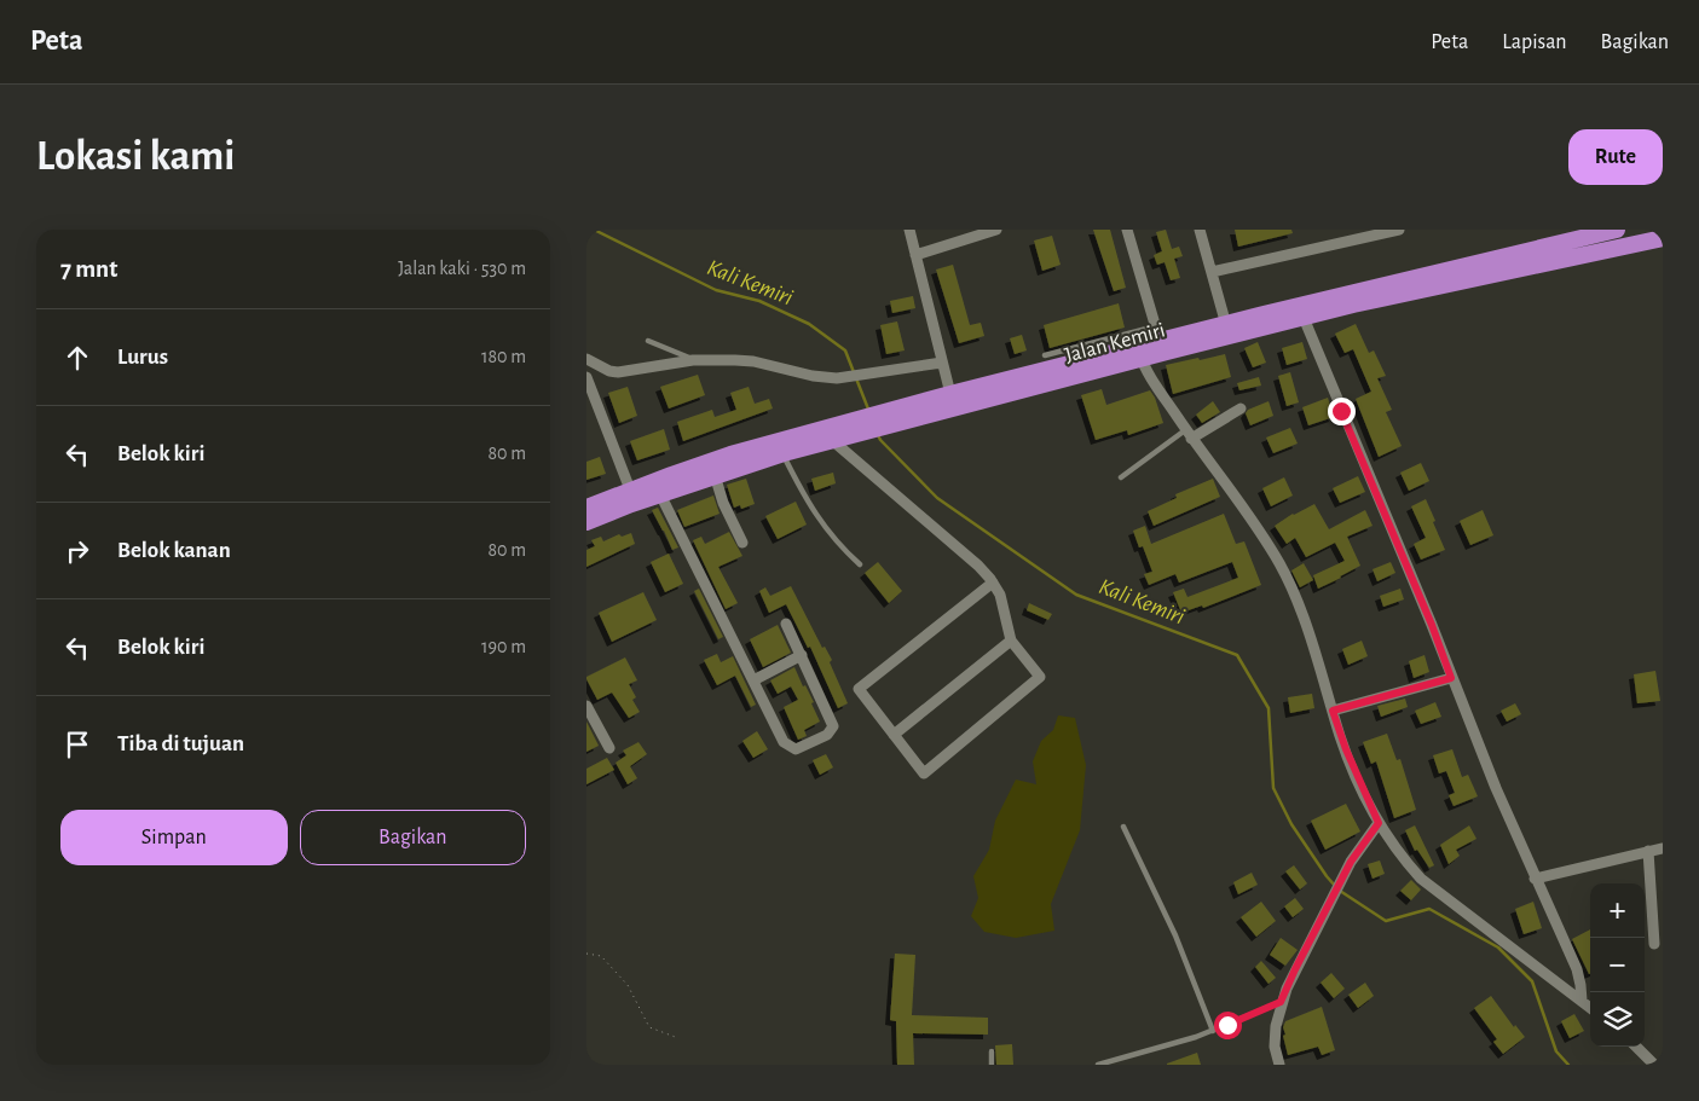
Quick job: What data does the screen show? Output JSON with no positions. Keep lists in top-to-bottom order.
{
  "streets": {
    "highway": ["Jalan Kemiri"]
  },
  "water": ["Kali Kemiri"],
  "page": {
    "header": "Peta",
    "nav": ["Peta", "Lapisan", "Bagikan"],
    "buttons": [
      "Rute",
      ["Simpan", "Bagikan"]
    ],
    "title": "Lokasi kami",
    "heading": ["7 mnt", "Jalan kaki · 530 m"],
    "list": [
      ["Lurus", "180 m"],
      ["Belok kiri", "80 m"],
      ["Belok kanan", "80 m"],
      ["Belok kiri", "190 m"],
      "Tiba di tujuan"
    ],
    "map_buttons": ["+", "−"]
  }
}
